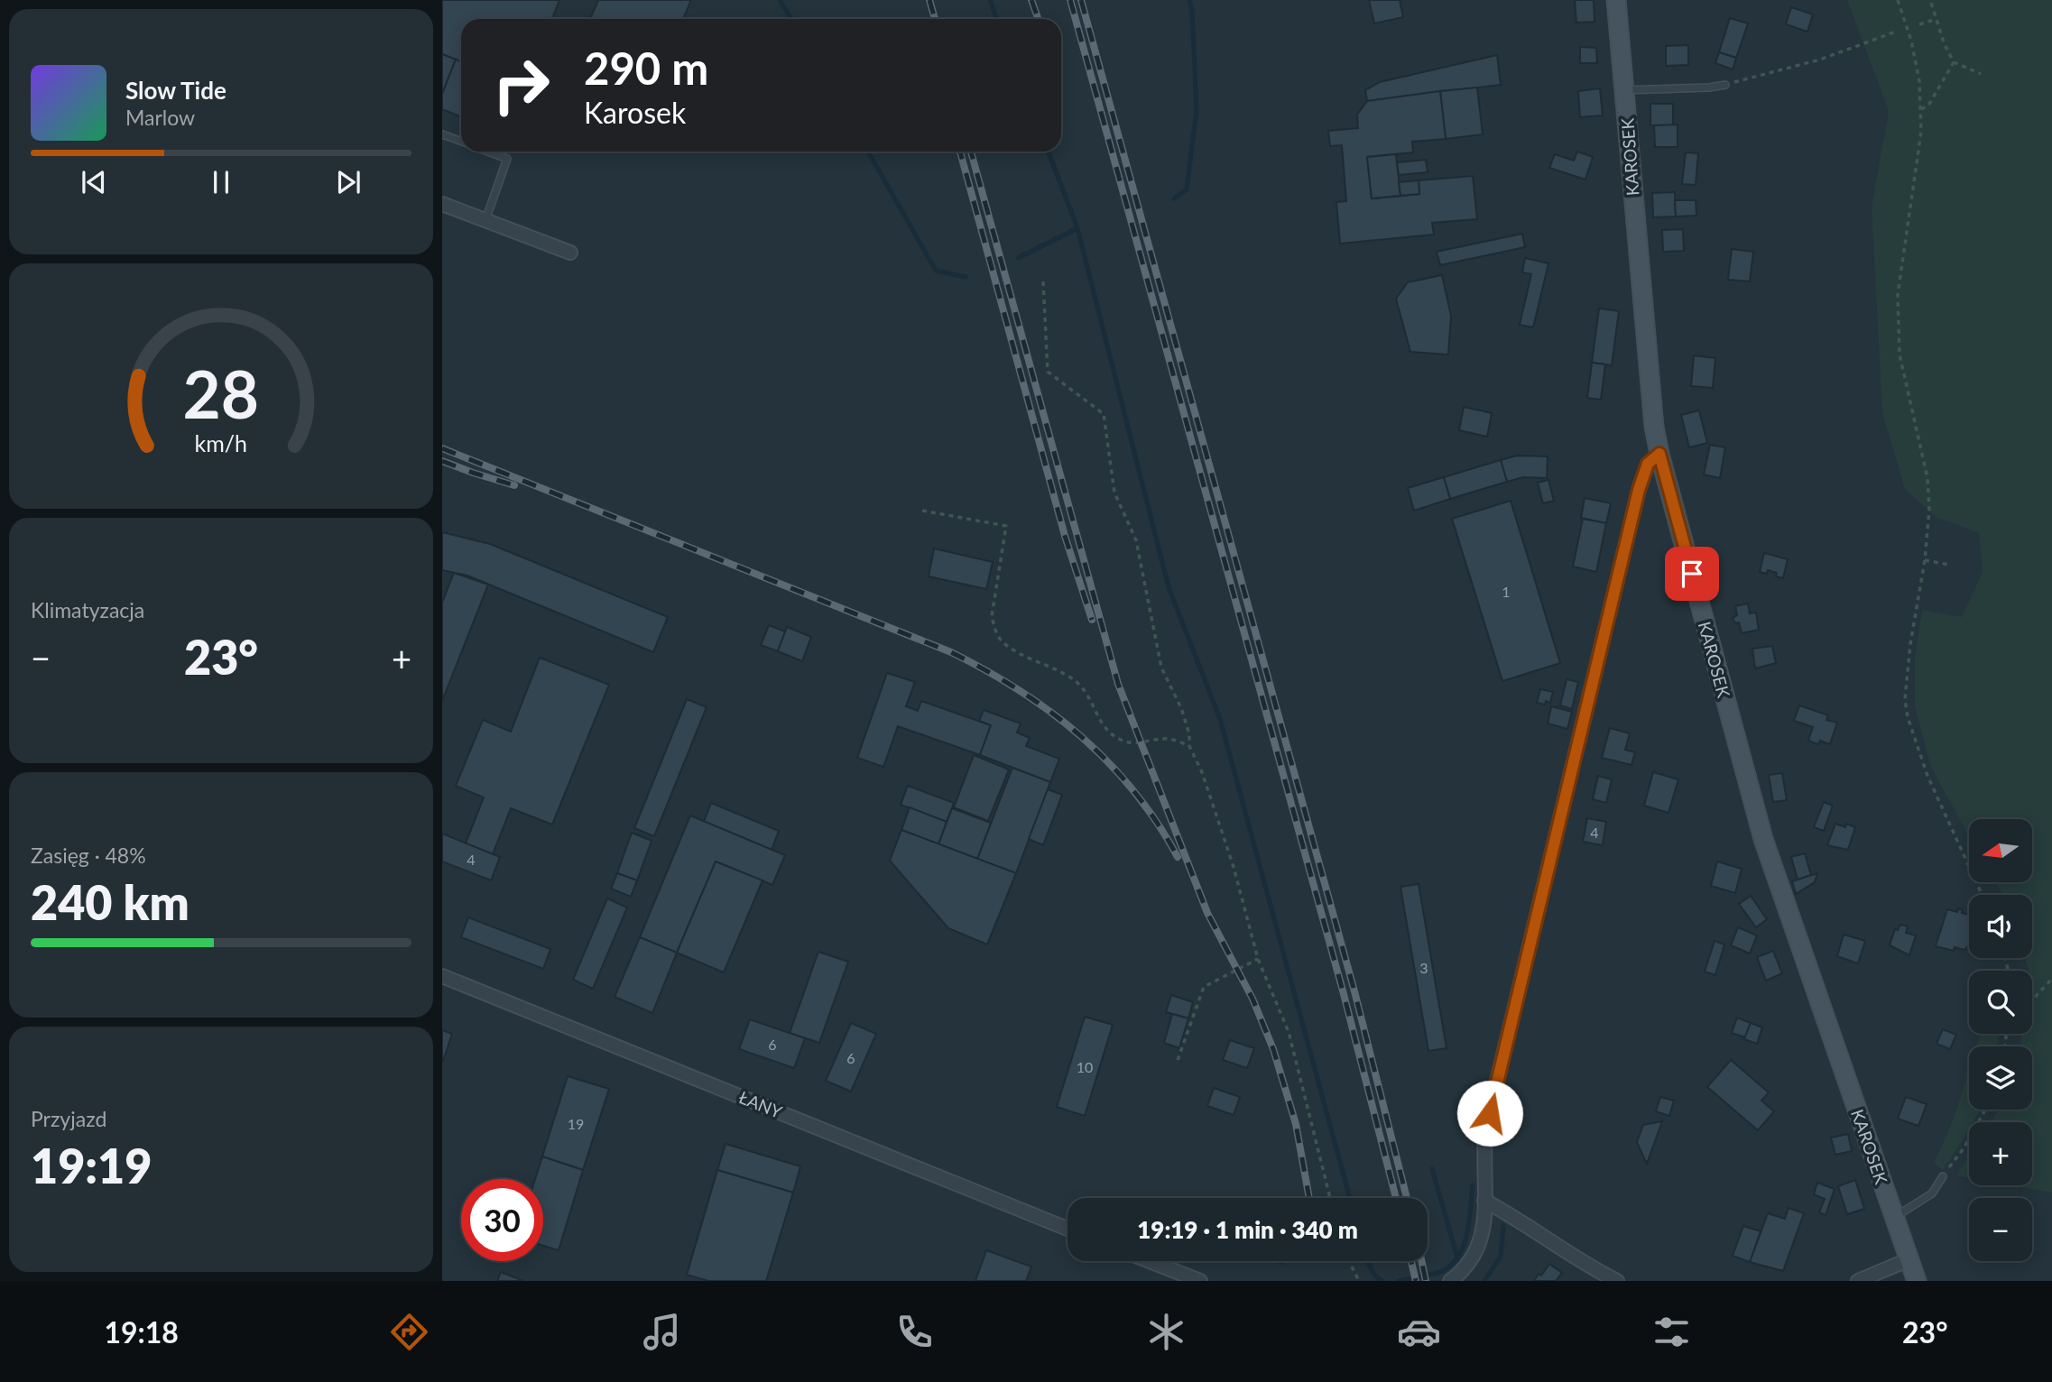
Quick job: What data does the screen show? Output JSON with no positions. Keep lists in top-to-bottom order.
{
  "streets": {
    "street": ["KAROSEK", "ŁANY"]
  },
  "house_numbers": [
    "1",
    "4",
    "4",
    "3",
    "6",
    "6",
    "10",
    "19"
  ],
  "north": "left",
  "page": {
    "turn": ["290 m", "Karosek"],
    "song": ["Slow Tide", "Marlow"],
    "tile": [
      "Klimatyzacja",
      ["Zasięg · 48%", "240 km"],
      ["Przyjazd", "19:19"]
    ],
    "heat": ["−", "23°", "+"],
    "map_buttons": ["+", "−"],
    "limit": "30",
    "trip": "19:19 · 1 min · 340 m",
    "tabs": ["19:18", "23°"],
    "gauge": ["28", "km/h"]
  }
}
